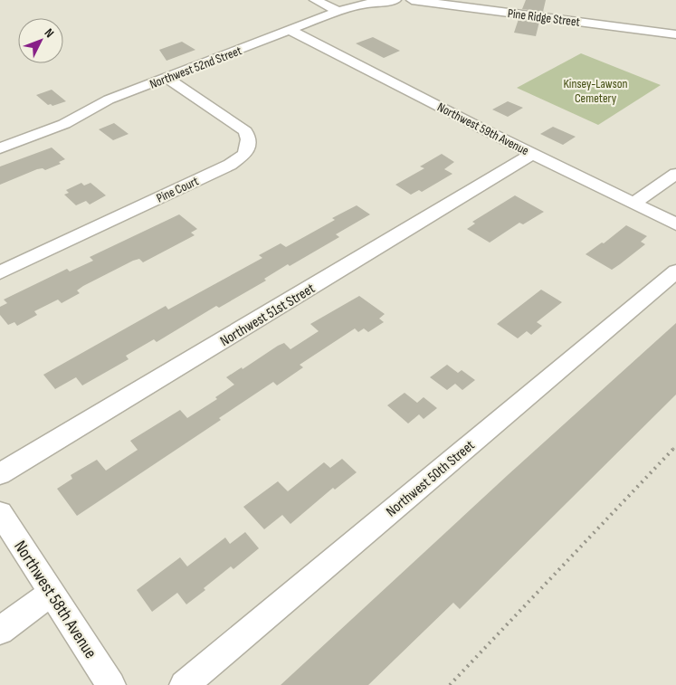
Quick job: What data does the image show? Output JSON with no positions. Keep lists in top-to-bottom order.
{
  "streets": {
    "street": [
      "Pine Ridge Street",
      "Northwest 52nd Street",
      "Northwest 59th Avenue",
      "Pine Court",
      "Northwest 51st Street",
      "Northwest 50th Street",
      "Northwest 58th Avenue"
    ]
  },
  "crossings": [
    ["Northwest 52nd Street", "Northwest 59th Avenue"],
    ["Northwest 52nd Street", "Pine Court"],
    ["Northwest 59th Avenue", "Northwest 51st Street"]
  ],
  "parks": ["Kinsey-Lawson Cemetery"],
  "north": "top right"
}
